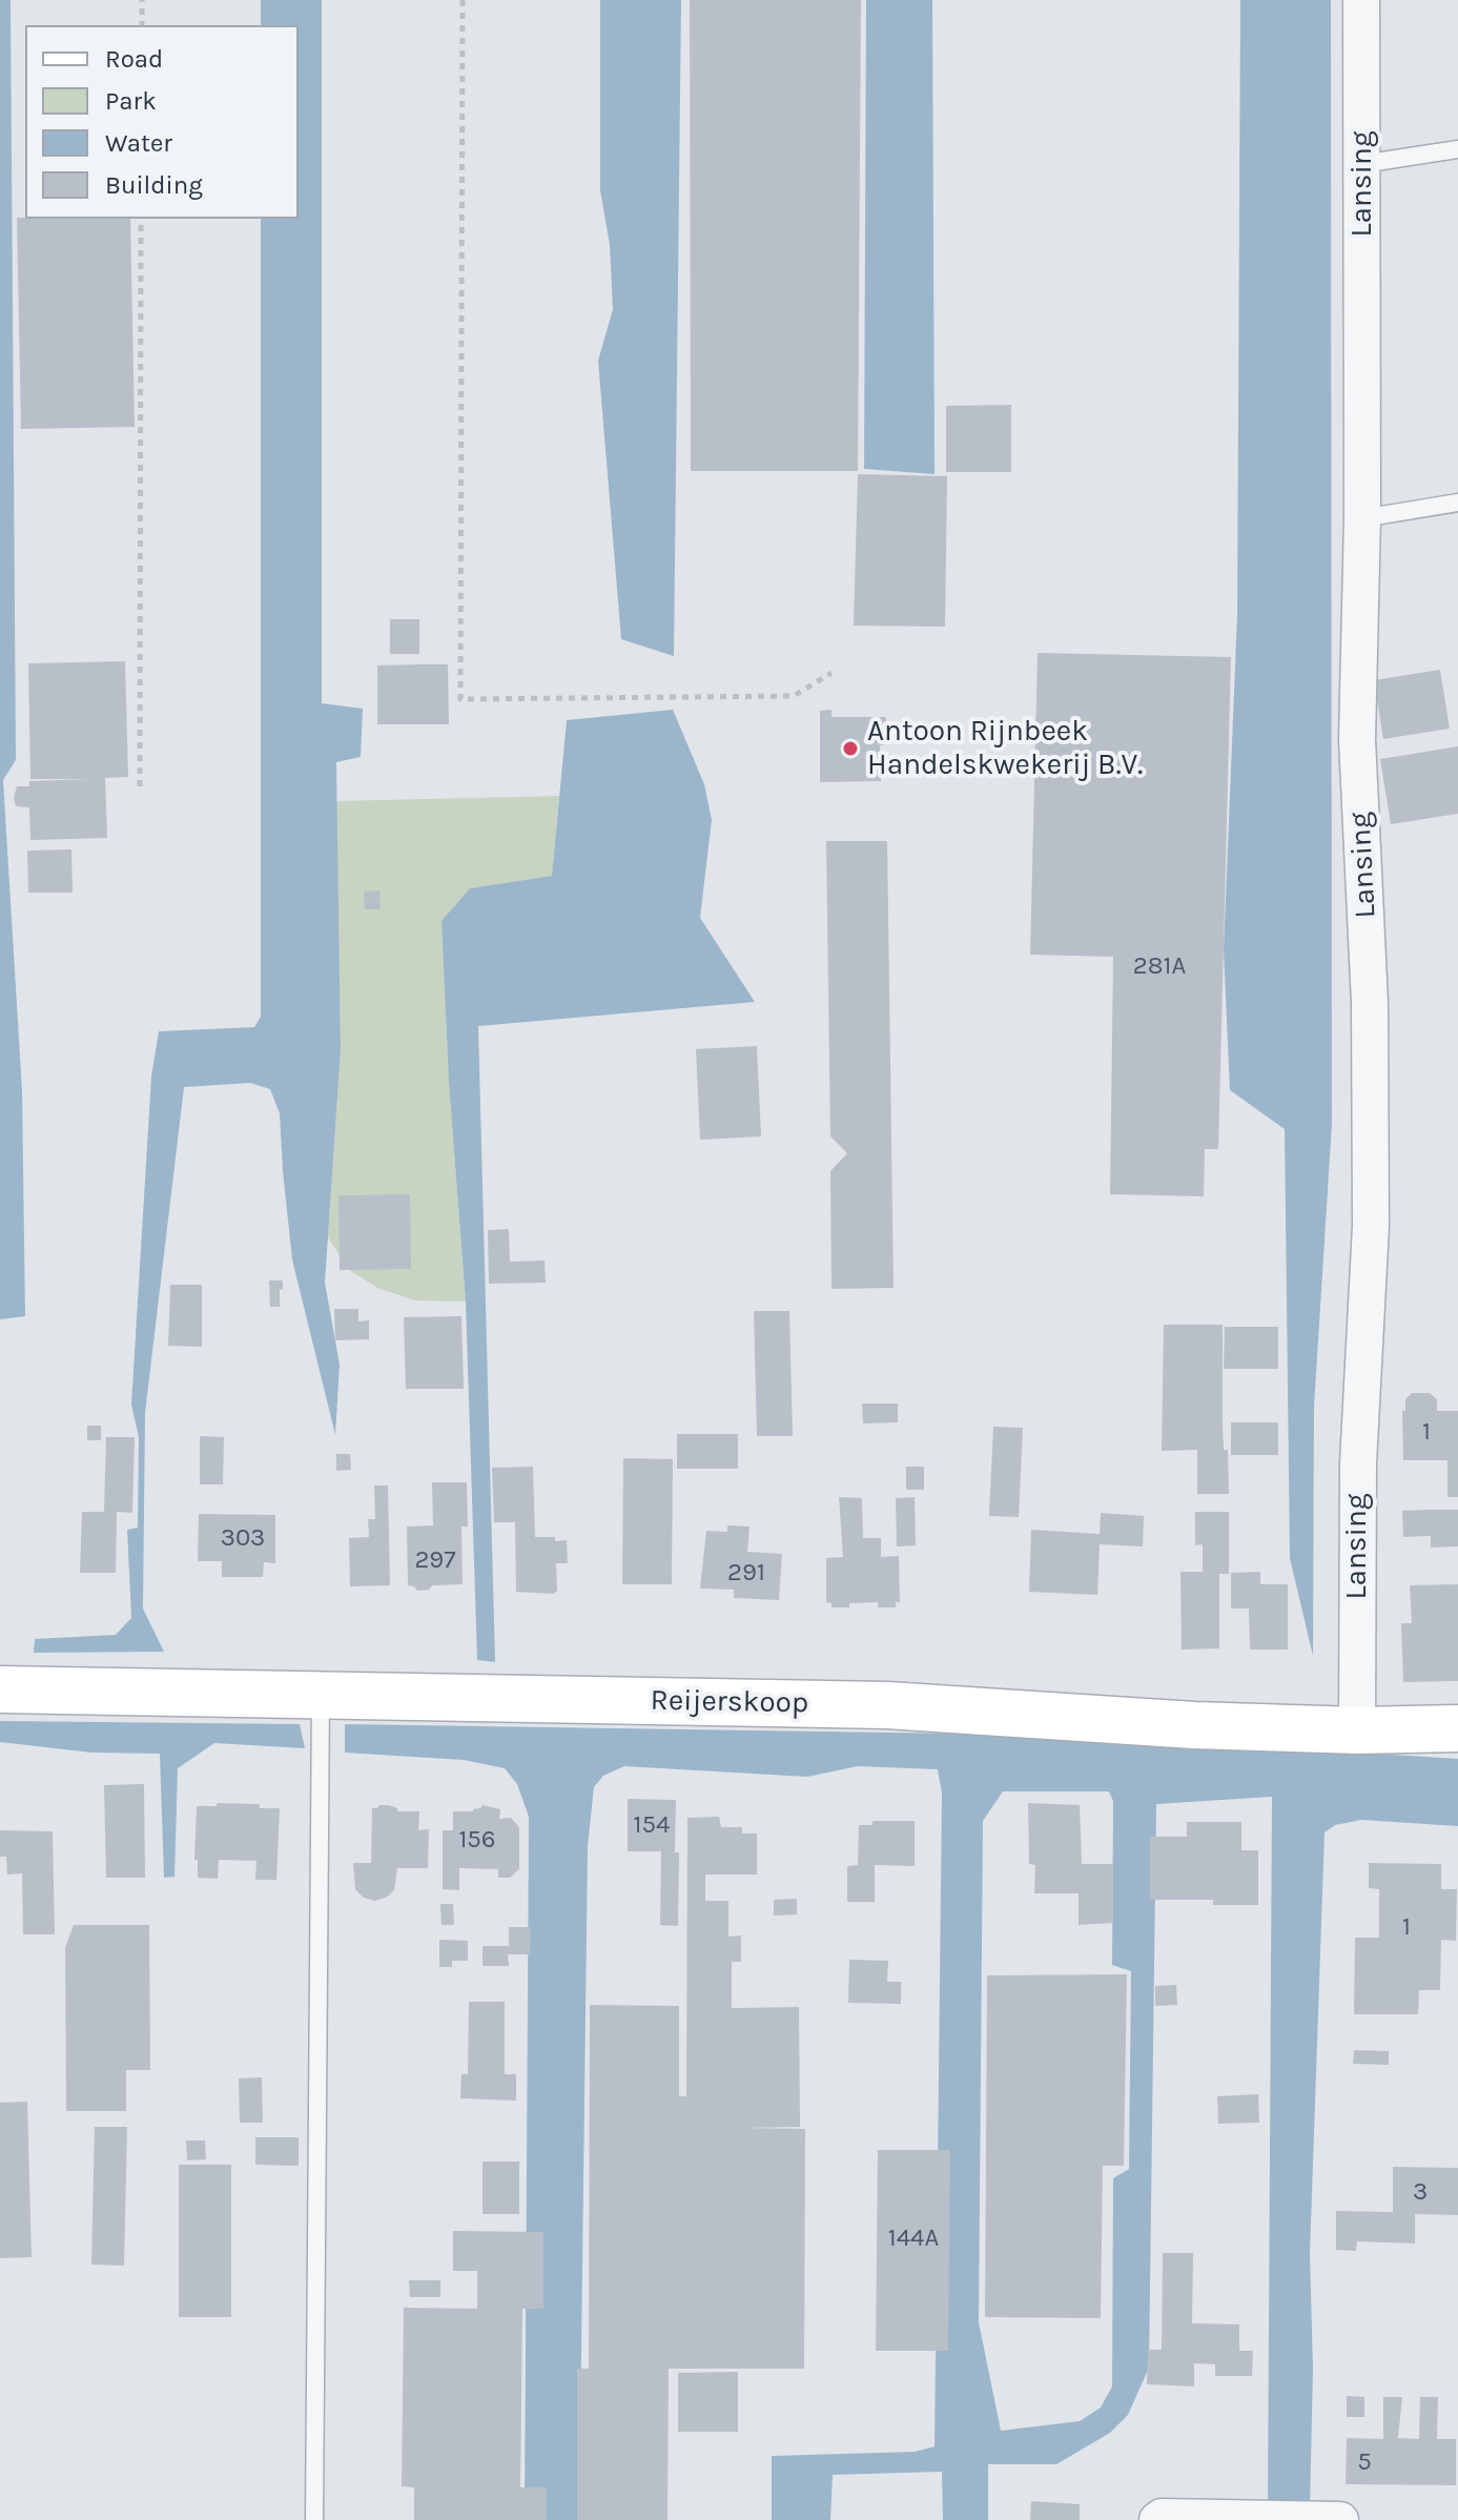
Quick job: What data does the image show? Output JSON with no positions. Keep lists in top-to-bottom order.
{
  "streets": {
    "street": ["Lansing", "Reijerskoop"]
  },
  "crossings": [
    ["Lansing", "Reijerskoop"]
  ],
  "places": ["Antoon Rijnbeek Handelskwekerij B.V."],
  "house_numbers": [
    "281A",
    "1",
    "303",
    "297",
    "291",
    "154",
    "156",
    "1",
    "3",
    "144A",
    "5"
  ],
  "legend": [
    "Road",
    "Park",
    "Water",
    "Building"
  ]
}
